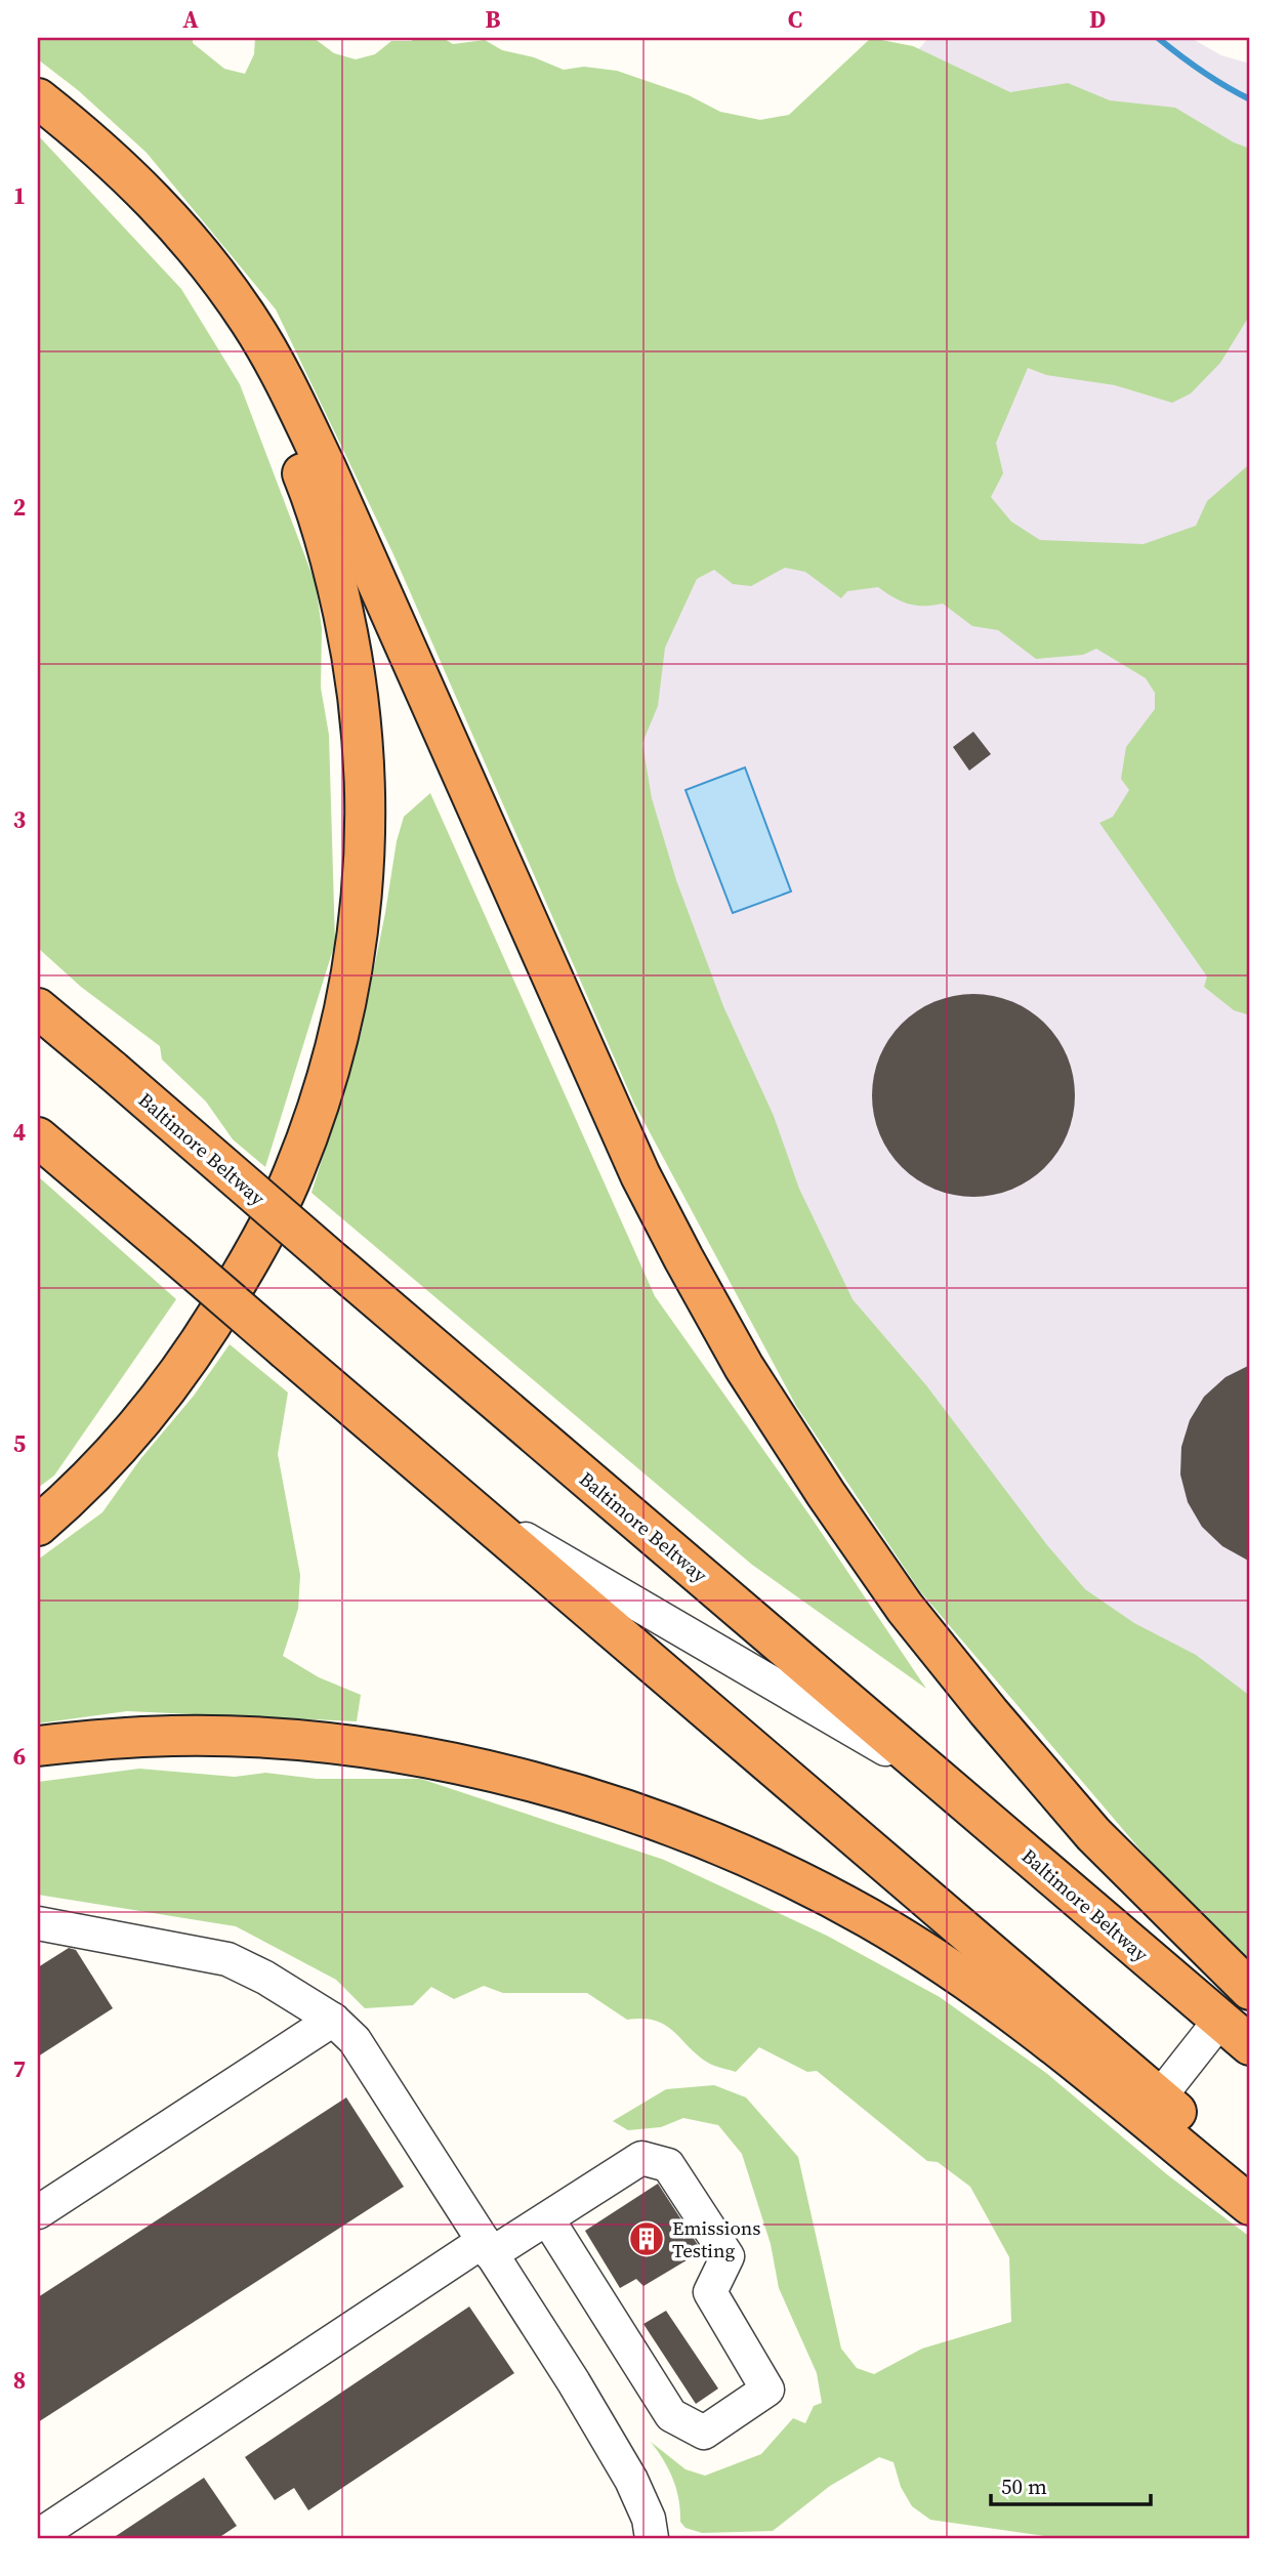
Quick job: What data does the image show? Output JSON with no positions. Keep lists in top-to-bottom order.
{
  "streets": {
    "highway": ["Baltimore Beltway"]
  },
  "places": {
    "building": ["Emissions Testing"]
  },
  "scale_bar": "50 m",
  "grid": {
    "columns": [
      "A",
      "B",
      "C",
      "D"
    ],
    "rows": [
      "1",
      "2",
      "3",
      "4",
      "5",
      "6",
      "7",
      "8"
    ]
  }
}
